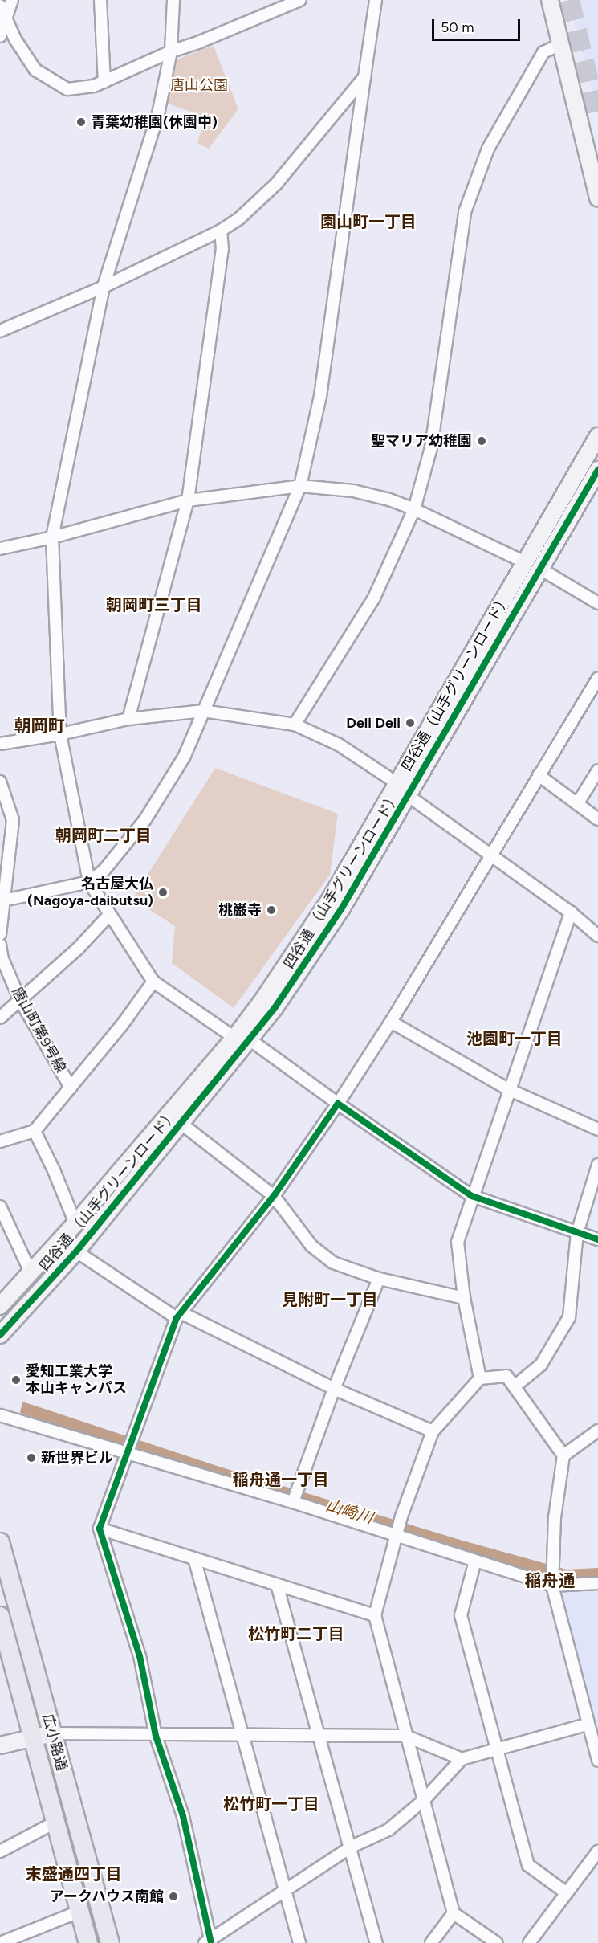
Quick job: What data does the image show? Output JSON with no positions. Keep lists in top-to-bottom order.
{
  "streets": {
    "main road": ["広小路通"],
    "street": ["四谷通（山手グリーンロード）", "四谷通 （山手グリーンロード）", "唐山町第9号線"]
  },
  "crossings": [
    ["四谷通（山手グリーンロード）", "四谷通 （山手グリーンロード）"]
  ],
  "districts": [
    "園山町一丁目",
    "朝岡町三丁目",
    "朝岡町",
    "朝岡町二丁目",
    "池園町一丁目",
    "見附町一丁目",
    "稲舟通一丁目",
    "稲舟通",
    "松竹町二丁目",
    "松竹町一丁目",
    "末盛通四丁目"
  ],
  "water": ["山崎川"],
  "parks": ["唐山公園"],
  "places": [
    "青葉幼稚園(休園中)",
    "聖マリア幼稚園",
    "Deli Deli",
    "名古屋大仏 (Nagoya-daibutsu)",
    "桃巌寺",
    "愛知工業大学 本山キャンパス",
    "新世界ビル",
    "アークハウス南館"
  ],
  "scale_bar": "50 m"
}
